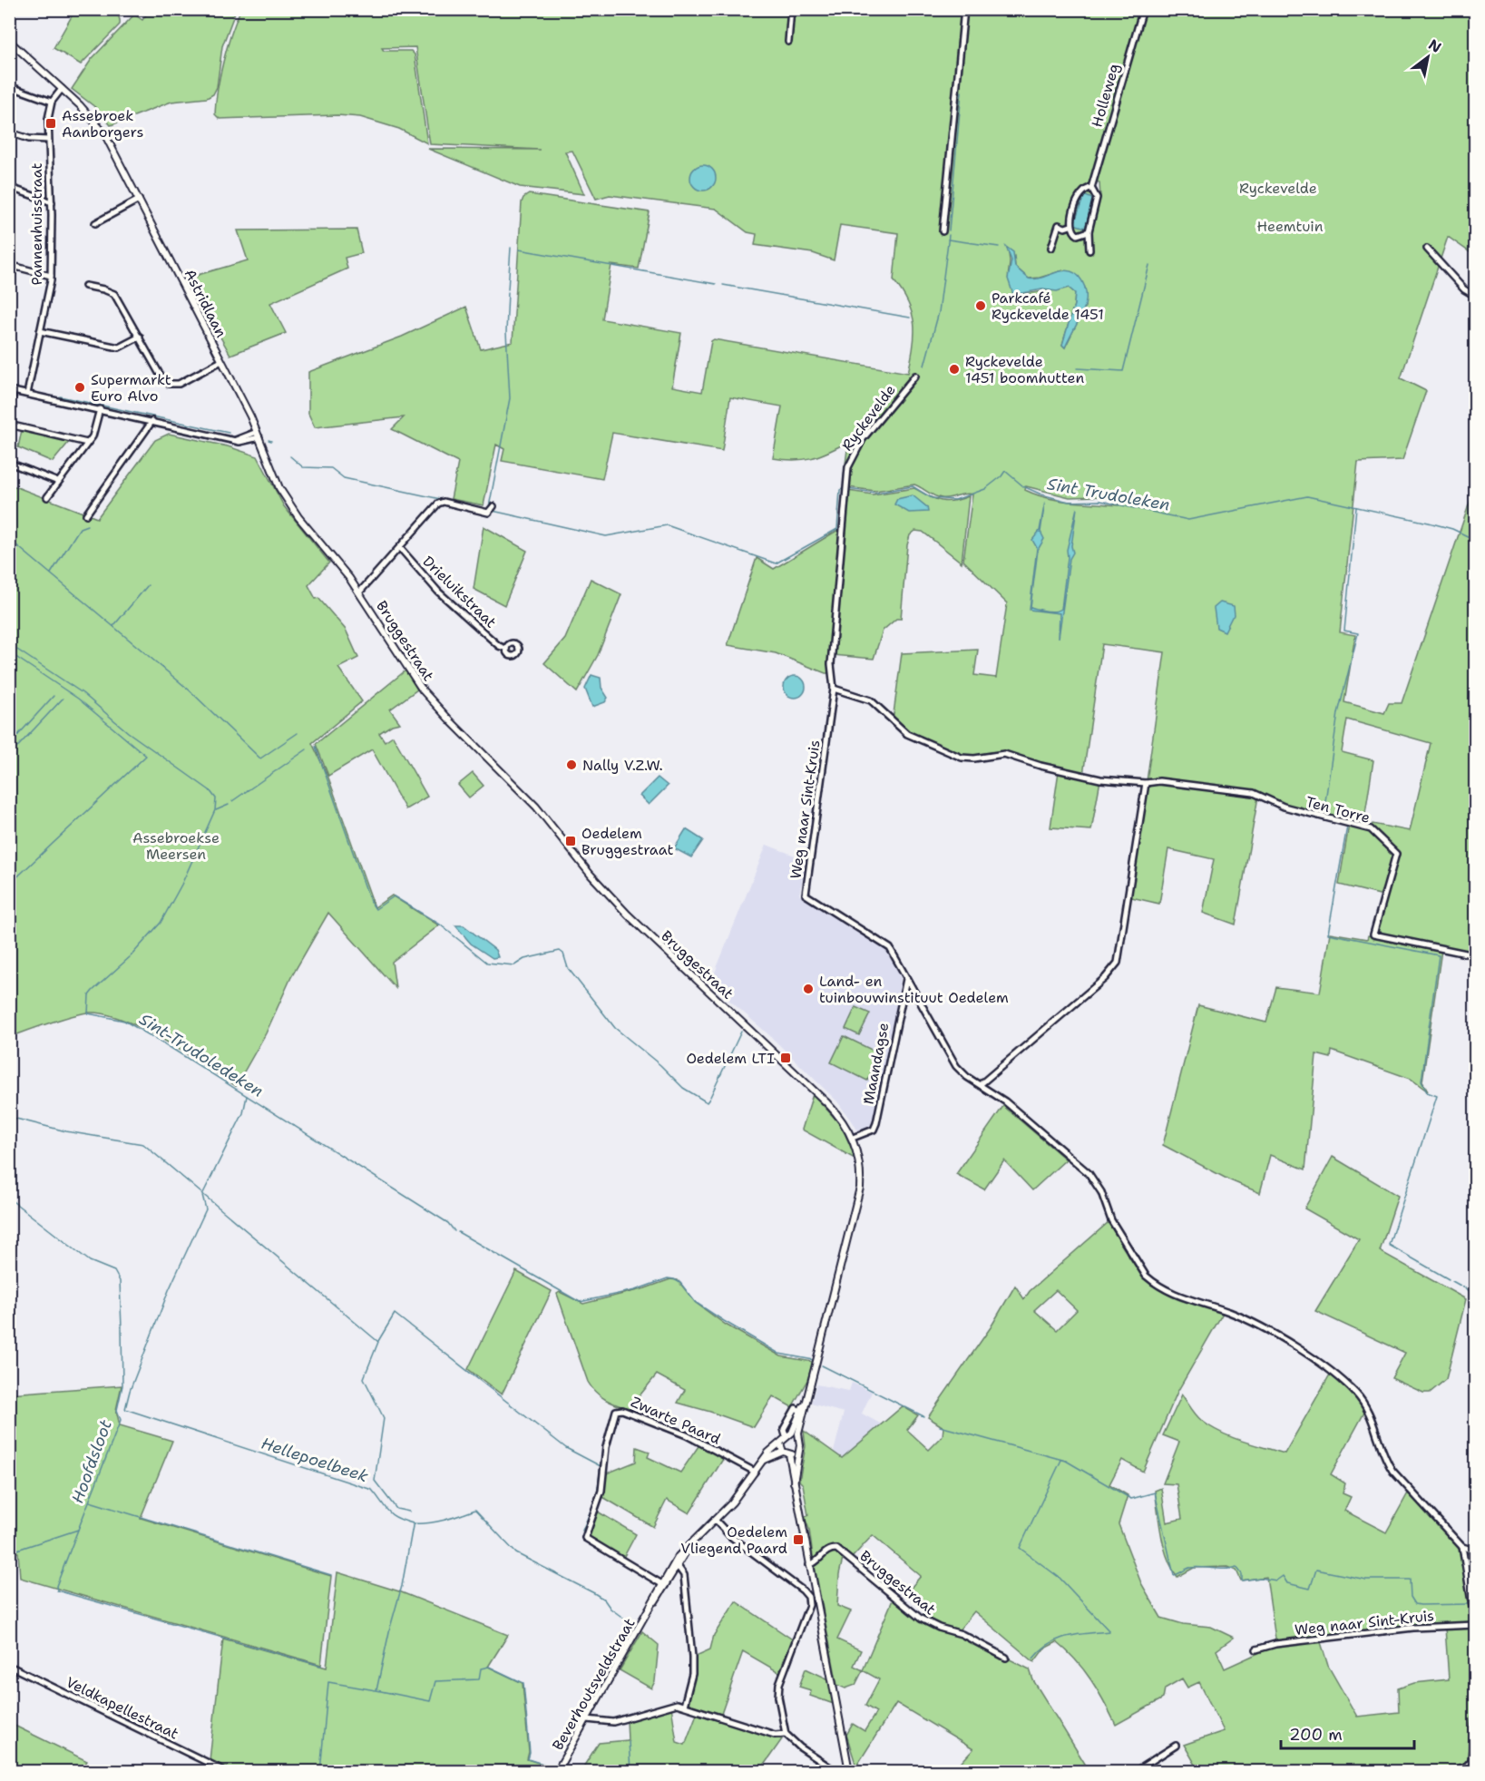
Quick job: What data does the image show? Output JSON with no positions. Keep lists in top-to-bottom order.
{
  "streets": {
    "main road": ["Astridlaan", "Bruggestraat", "Beverhoutsveldstraat"],
    "street": [
      "Holleweg",
      "Pannenhuisstraat",
      "Ryckevelde",
      "Drieluikstraat",
      "Weg naar Sint-Kruis",
      "Ten Torre",
      "Maandagse",
      "Zwarte Paard",
      "Veldkapellestraat"
    ]
  },
  "crossings": [
    ["Astridlaan", "Bruggestraat"],
    ["Ryckevelde", "Weg naar Sint-Kruis"],
    ["Bruggestraat", "Maandagse"],
    ["Bruggestraat", "Beverhoutsveldstraat"],
    ["Weg naar Sint-Kruis", "Ten Torre"],
    ["Weg naar Sint-Kruis", "Maandagse"],
    ["Zwarte Paard", "Beverhoutsveldstraat"]
  ],
  "water": [
    "Sint Trudoleken",
    "Sint-Trudoledeken",
    "Hellepoelbeek",
    "Hoofdsloot"
  ],
  "parks": ["Ryckevelde", "Heemtuin", "Assebroekse Meersen"],
  "places": {
    "transit": [
      "Assebroek Aanborgers",
      "Oedelem Bruggestraat",
      "Oedelem LTI",
      "Oedelem Vliegend Paard"
    ],
    "other": [
      "Parkcafé Ryckevelde 1451",
      "Ryckevelde 1451 boomhutten",
      "Supermarkt Euro Alvo",
      "Nally V.Z.W.",
      "Land- en tuinbouwinstituut Oedelem"
    ]
  },
  "scale_bar": "200 m",
  "north": "top right"
}
